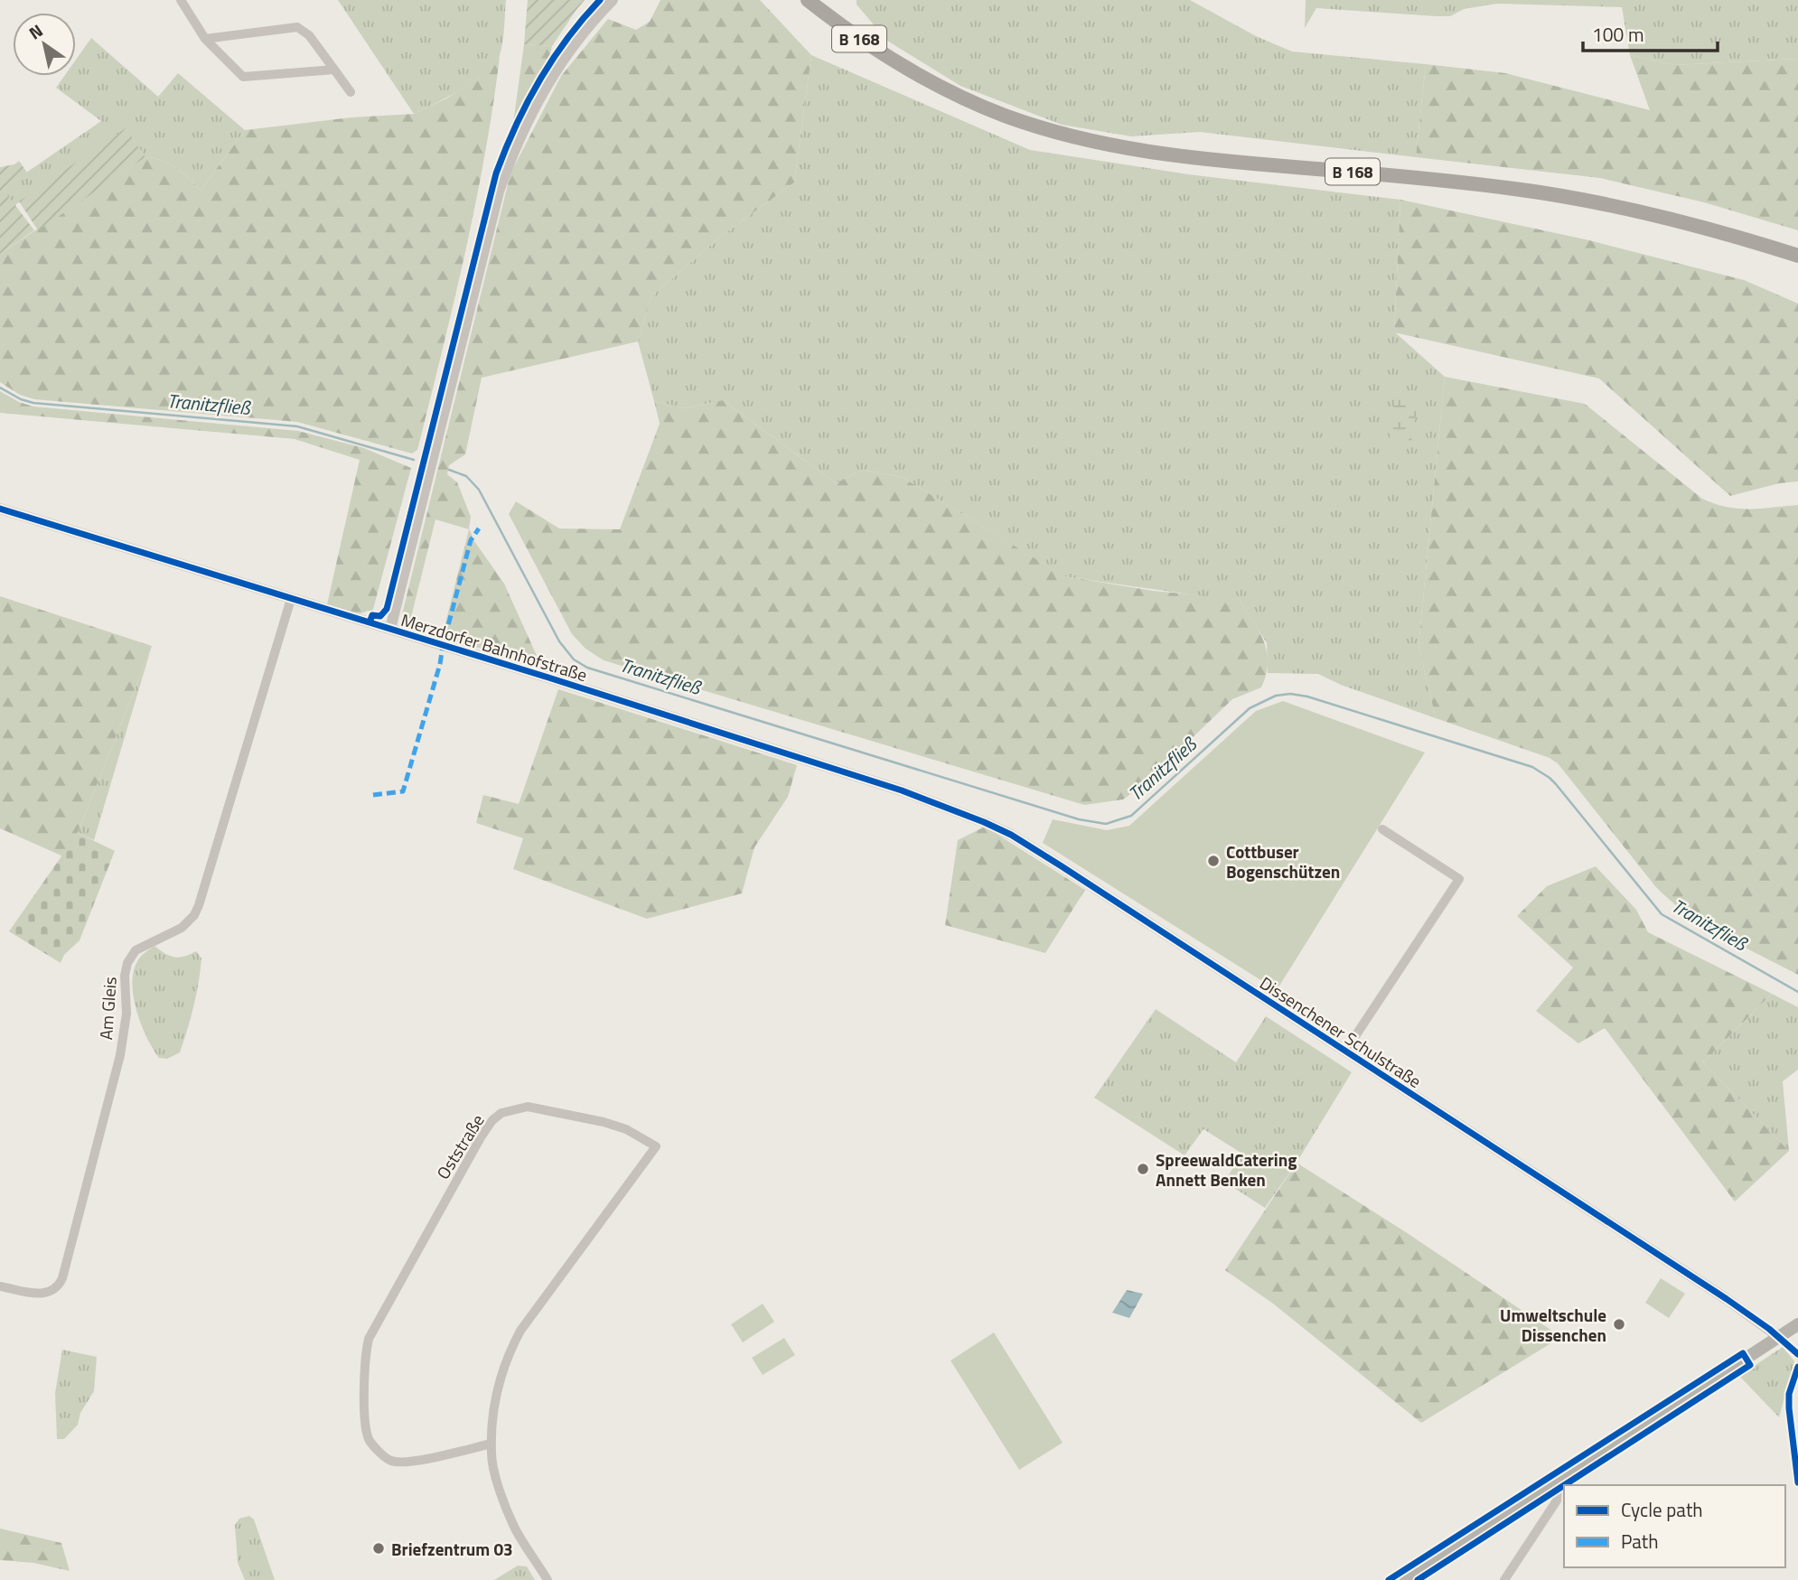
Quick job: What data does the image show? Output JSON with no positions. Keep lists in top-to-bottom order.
{
  "streets": {
    "main road": ["B 168"],
    "street": [
      "Merzdorfer Bahnhofstraße",
      "Am Gleis",
      "Dissenchener Schulstraße",
      "Oststraße"
    ]
  },
  "crossings": [
    ["Merzdorfer Bahnhofstraße", "Am Gleis"],
    ["Merzdorfer Bahnhofstraße", "Dissenchener Schulstraße"]
  ],
  "water": ["Tranitzfließ"],
  "places": [
    "Cottbuser Bogenschützen",
    "SpreewaldCatering Annett Benken",
    "Umweltschule Dissenchen",
    "Briefzentrum 03"
  ],
  "legend": ["Cycle path", "Path"],
  "scale_bar": "100 m",
  "north": "top left"
}
